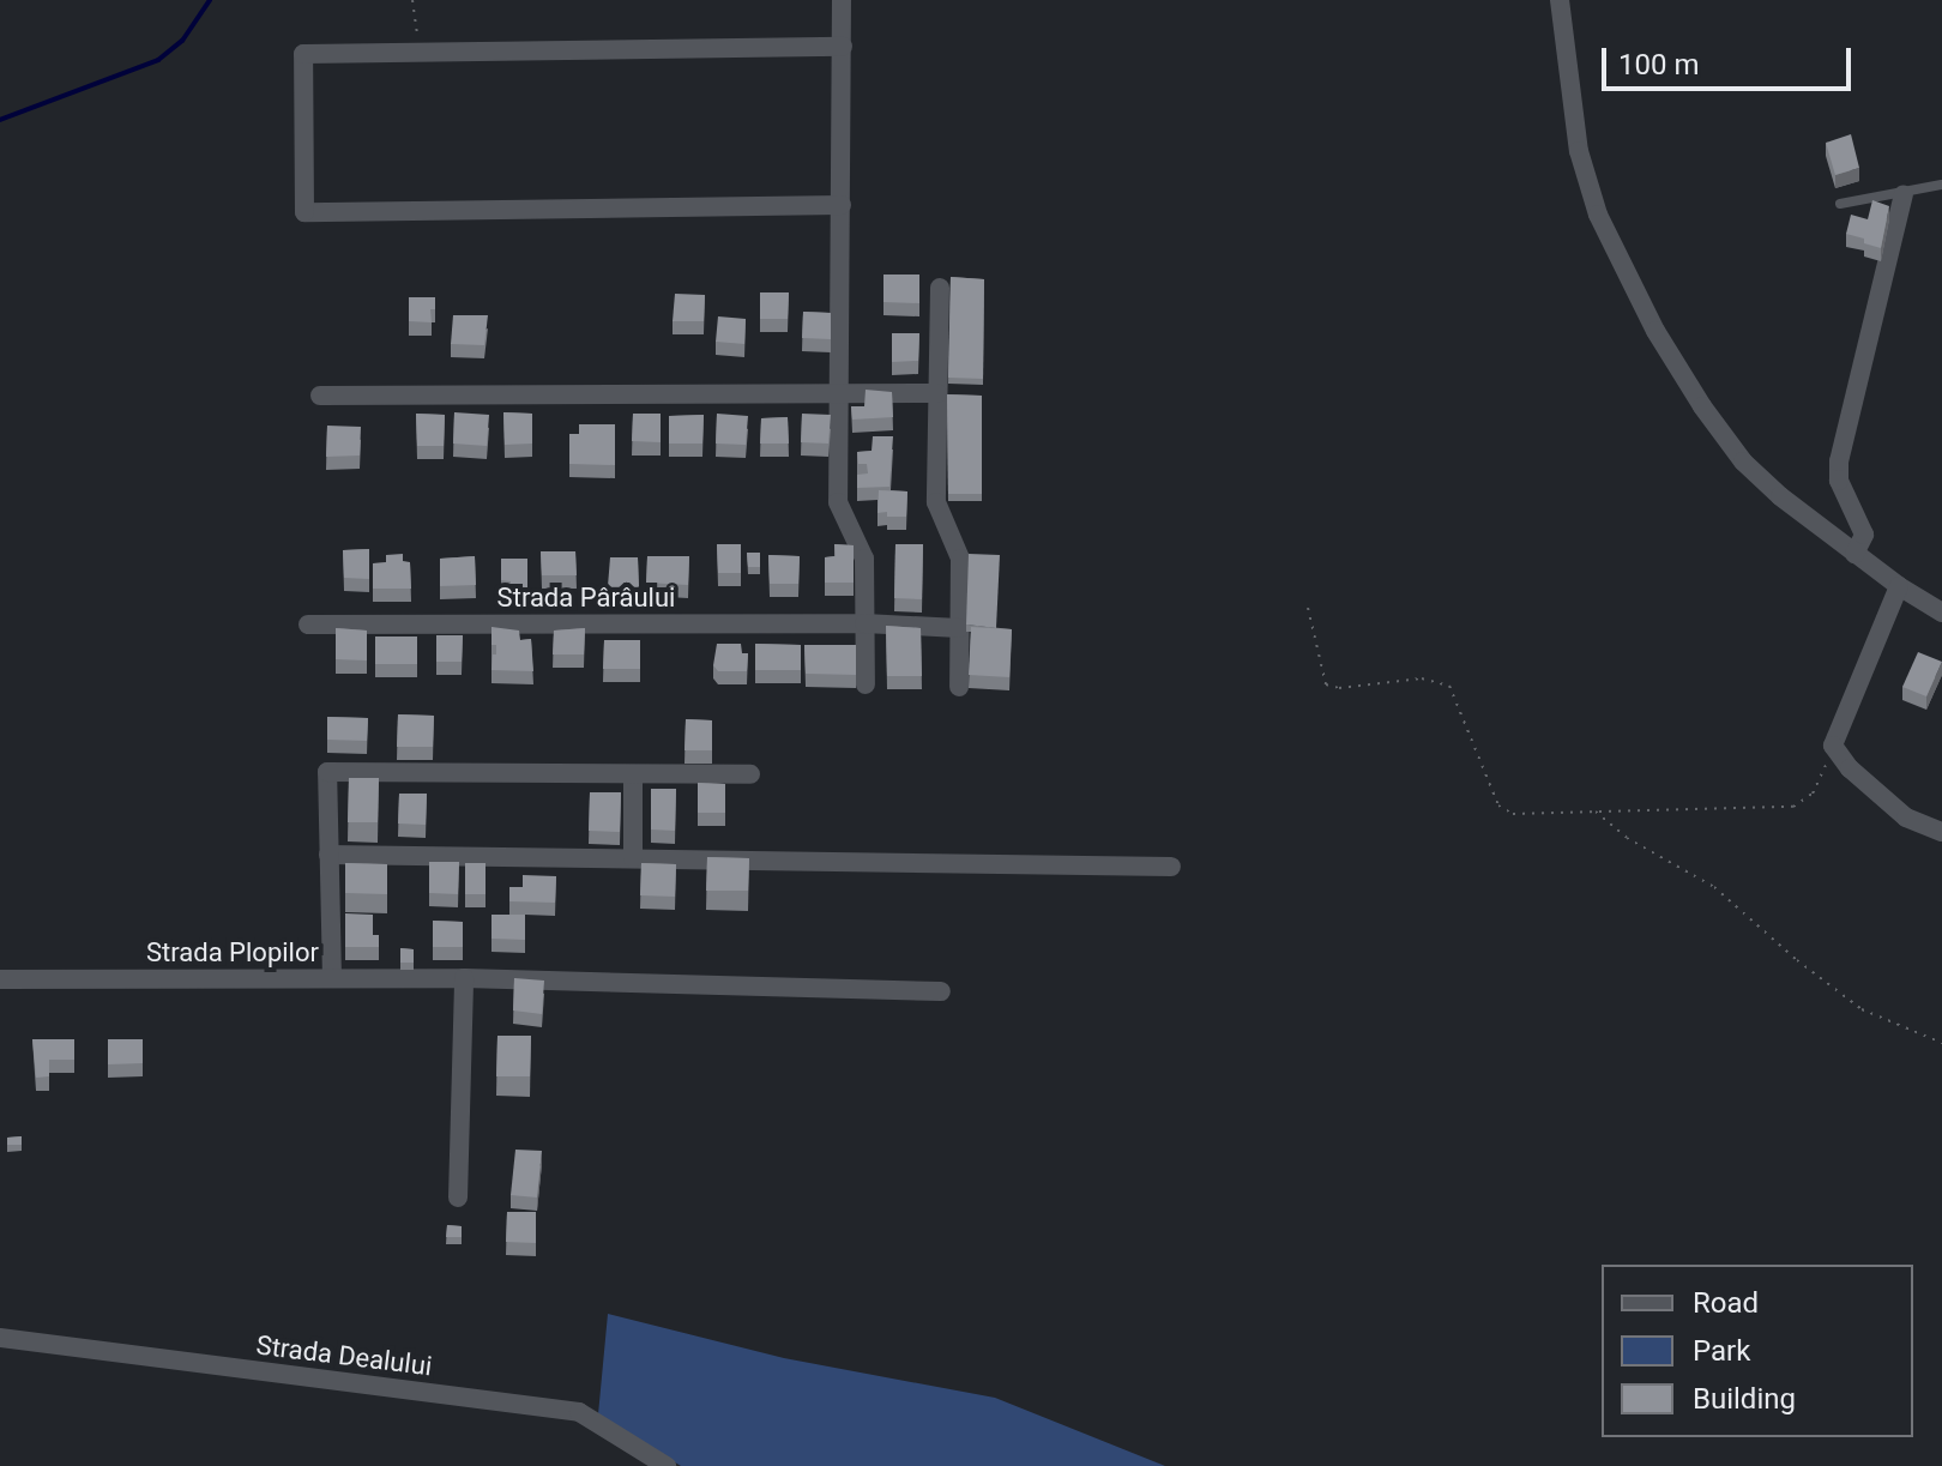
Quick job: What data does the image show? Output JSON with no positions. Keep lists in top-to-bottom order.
{
  "streets": {
    "street": ["Strada Pârâului", "Strada Plopilor", "Strada Dealului"]
  },
  "legend": ["Road", "Park", "Building"],
  "scale_bar": "100 m"
}
